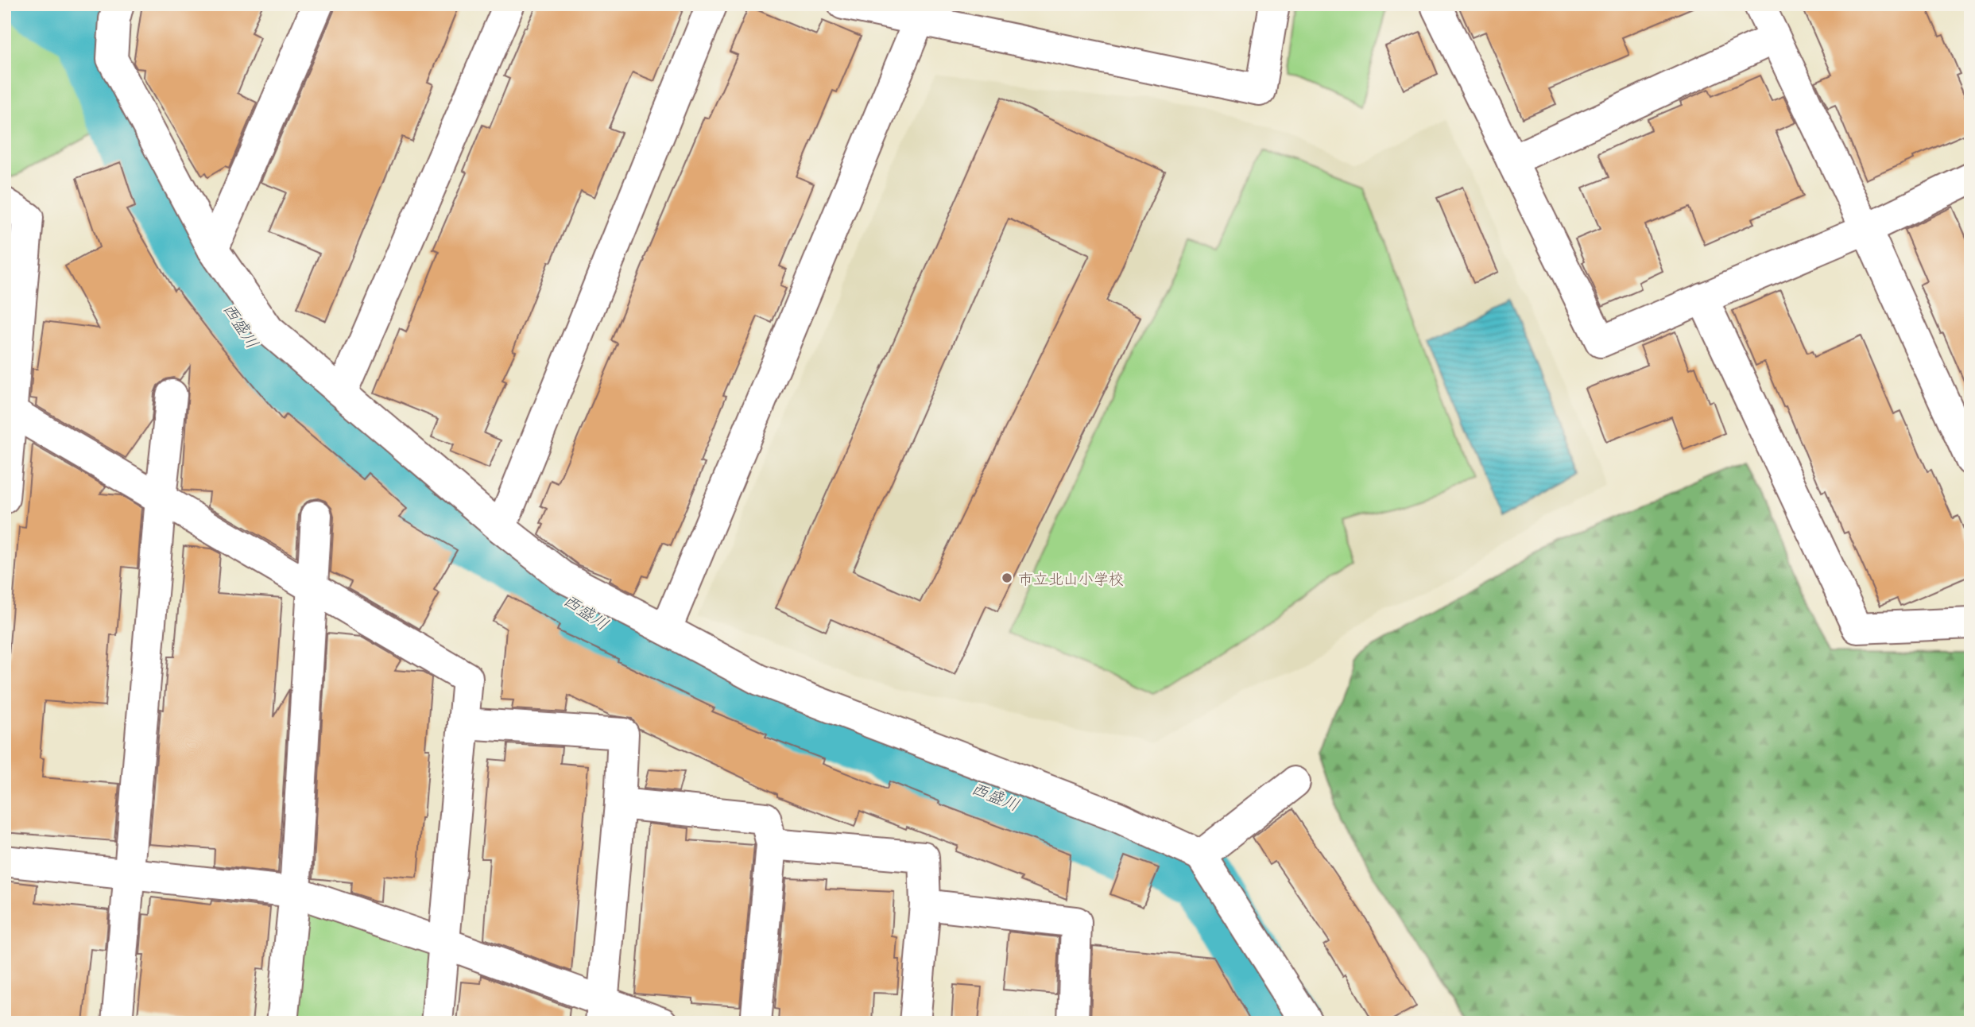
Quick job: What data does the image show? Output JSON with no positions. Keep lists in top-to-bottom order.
{
  "water": ["西盛川"],
  "places": ["市立北山小学校"]
}
